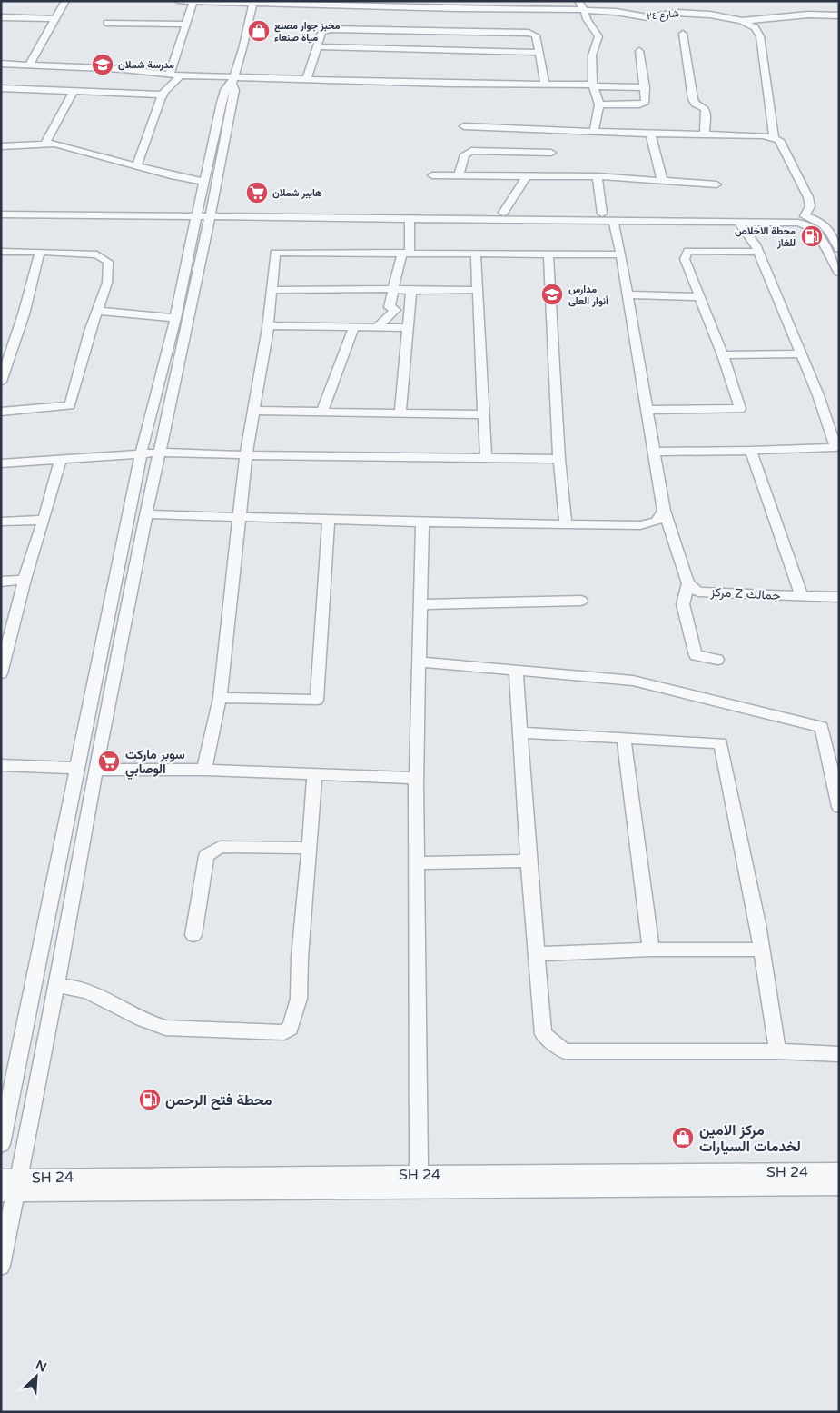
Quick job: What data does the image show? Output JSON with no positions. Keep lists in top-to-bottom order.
{
  "streets": {
    "street": ["شارع ٢٤", "مركز Z جمالك", "SH 24"]
  },
  "places": {
    "shop": ["مخبز جوار مصنع مياة صنعاء", "مركز الامين لخدمات السيارات"],
    "school or university": ["مدرسة شملان", "مدارس أنوار العلى"],
    "supermarket": ["هايبر شملان", "سوبر ماركت الوصابي"],
    "fuel station": ["محطة الاخلاص للغاز", "محطة فتح الرحمن"]
  },
  "north": "top right"
}
